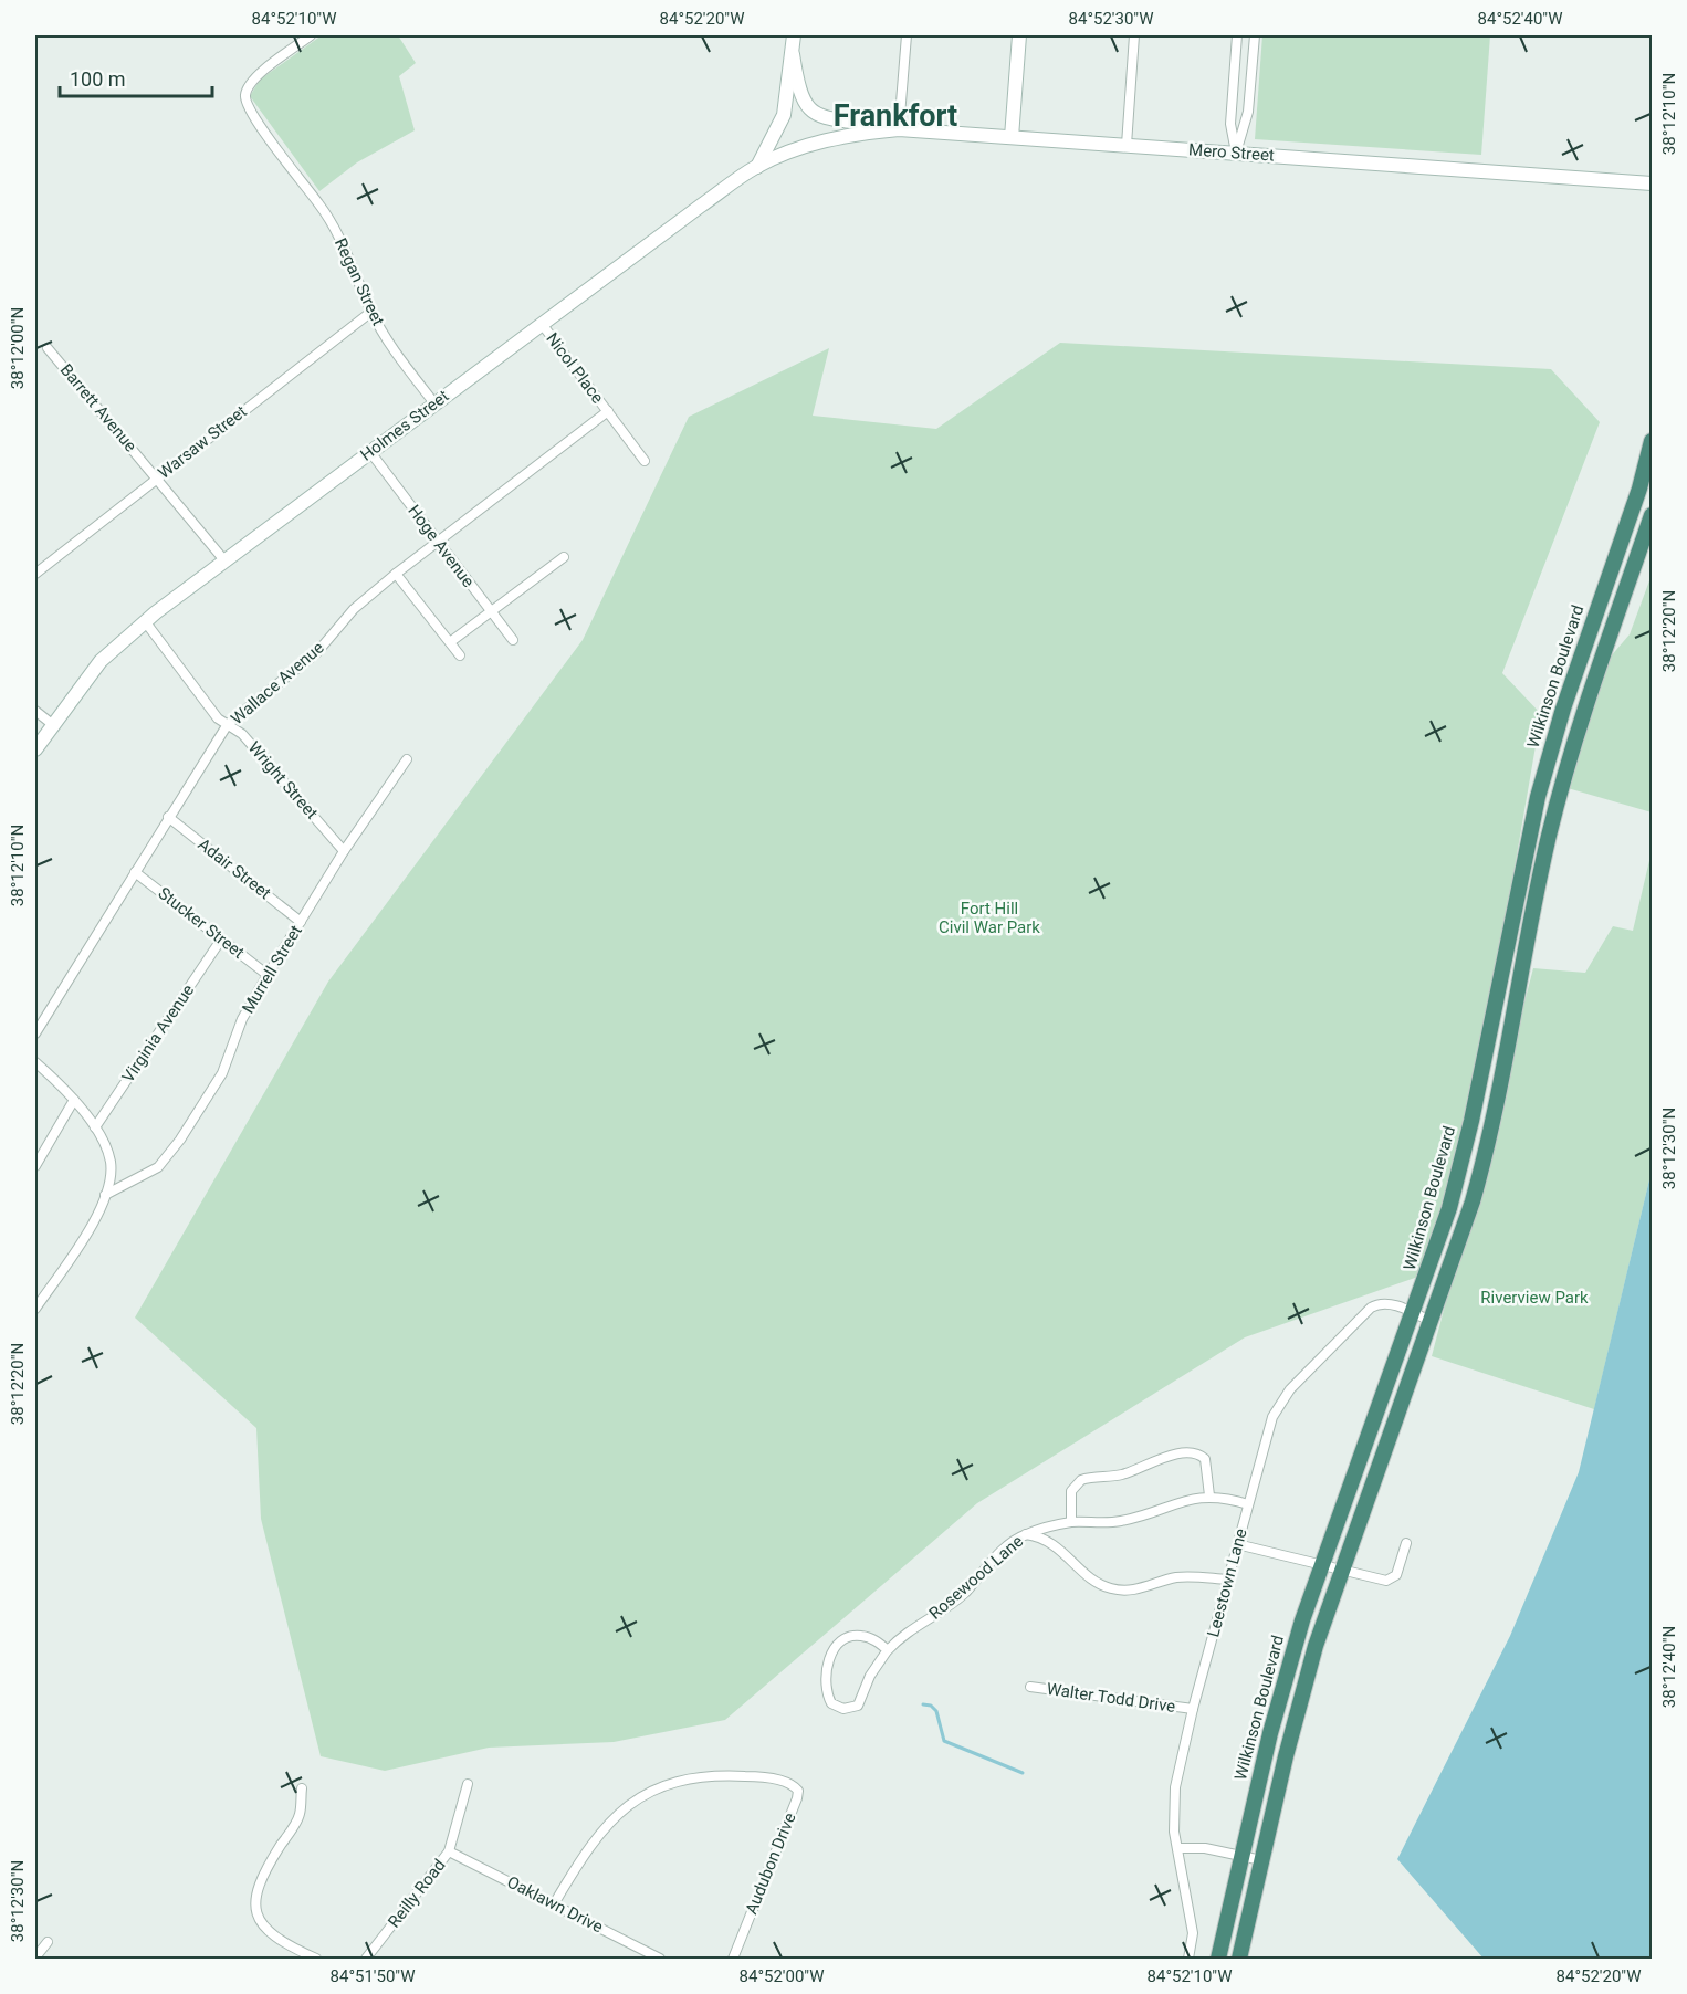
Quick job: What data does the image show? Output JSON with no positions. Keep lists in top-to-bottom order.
{
  "streets": {
    "highway": ["Wilkinson Boulevard"],
    "main road": ["Mero Street", "Holmes Street"],
    "street": [
      "Regan Street",
      "Nicol Place",
      "Barrett Avenue",
      "Warsaw Street",
      "Hoge Avenue",
      "Wallace Avenue",
      "Wright Street",
      "Adair Street",
      "Stucker Street",
      "Murrell Street",
      "Virginia Avenue",
      "Rosewood Lane",
      "Leestown Lane",
      "Walter Todd Drive",
      "Audubon Drive",
      "Reilly Road",
      "Oaklawn Drive"
    ]
  },
  "crossings": [
    ["Mero Street", "Holmes Street"],
    ["Regan Street", "Holmes Street"],
    ["Regan Street", "Warsaw Street"],
    ["Nicol Place", "Holmes Street"],
    ["Nicol Place", "Wallace Avenue"],
    ["Barrett Avenue", "Holmes Street"],
    ["Barrett Avenue", "Warsaw Street"],
    ["Holmes Street", "Hoge Avenue"],
    ["Holmes Street", "Wright Street"],
    ["Hoge Avenue", "Wallace Avenue"],
    ["Wilkinson Boulevard", "Leestown Lane"],
    ["Wallace Avenue", "Wright Street"],
    ["Wallace Avenue", "Adair Street"],
    ["Wallace Avenue", "Stucker Street"],
    ["Wright Street", "Murrell Street"],
    ["Adair Street", "Murrell Street"],
    ["Stucker Street", "Murrell Street"],
    ["Stucker Street", "Virginia Avenue"],
    ["Rosewood Lane", "Leestown Lane"],
    ["Leestown Lane", "Walter Todd Drive"],
    ["Audubon Drive", "Oaklawn Drive"],
    ["Reilly Road", "Oaklawn Drive"]
  ],
  "districts": ["Frankfort"],
  "parks": ["Fort Hill Civil War Park", "Riverview Park"],
  "scale_bar": "100 m",
  "coordinates": [
    "84°52'10\"W",
    "84°52'20\"W",
    "84°52'30\"W",
    "84°52'40\"W",
    "38°12'10\"N",
    "38°12'00\"N",
    "38°12'20\"N",
    "38°12'30\"N",
    "38°12'40\"N",
    "84°51'50\"W",
    "84°52'00\"W"
  ]
}
